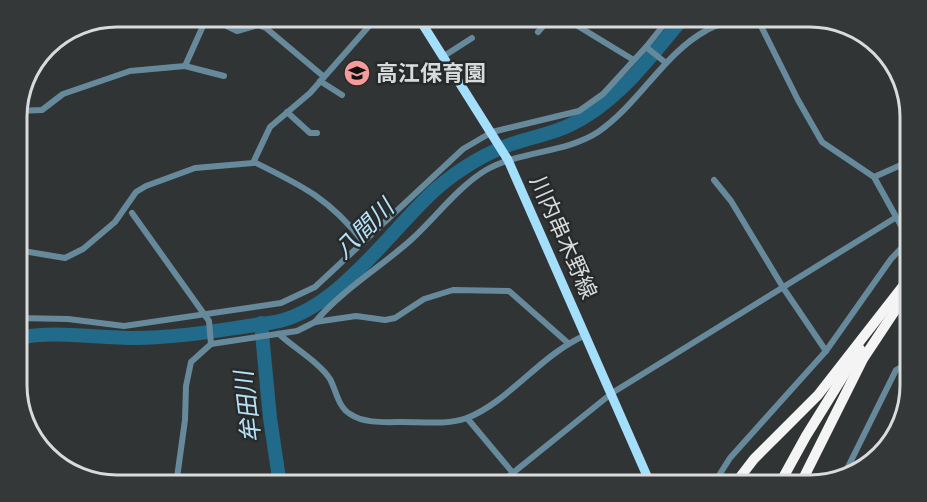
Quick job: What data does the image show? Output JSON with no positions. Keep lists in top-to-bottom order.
{
  "streets": {
    "main road": ["川内串木野線"]
  },
  "water": ["八間川", "牟田川"],
  "places": {
    "school or university": ["高江保育園"]
  }
}
